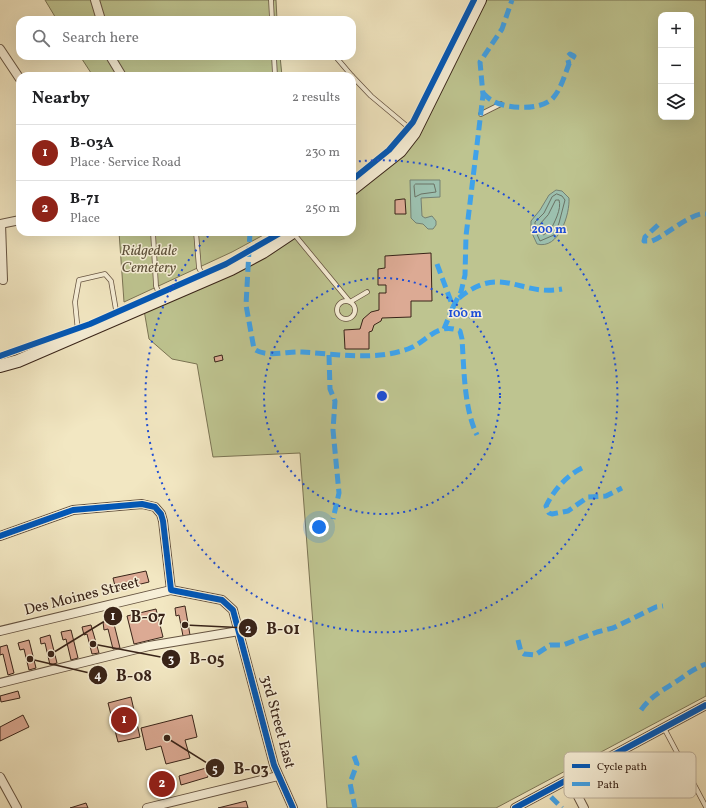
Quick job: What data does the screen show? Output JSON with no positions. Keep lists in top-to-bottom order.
{
  "streets": {
    "street": ["Des Moines Street", "3rd Street East"]
  },
  "crossings": [
    ["Des Moines Street", "3rd Street East"]
  ],
  "parks": ["Ridgedale Cemetery"],
  "places": [
    "B-01",
    "B-05",
    "B-07",
    "B-08",
    "B-03"
  ],
  "legend": ["Cycle path", "Path"],
  "page": {
    "map_buttons": ["+", "−"],
    "search": "Search here",
    "heading": ["Nearby", "2 results"],
    "list": [
      {
        "mark": "1",
        "name": "B-03A",
        "note": "Place · Service Road",
        "value": "230 m"
      },
      {
        "mark": "2",
        "name": "B-71",
        "note": "Place",
        "value": "250 m"
      }
    ],
    "pins": ["1", "2"]
  },
  "rings": ["200 m", "100 m"]
}
